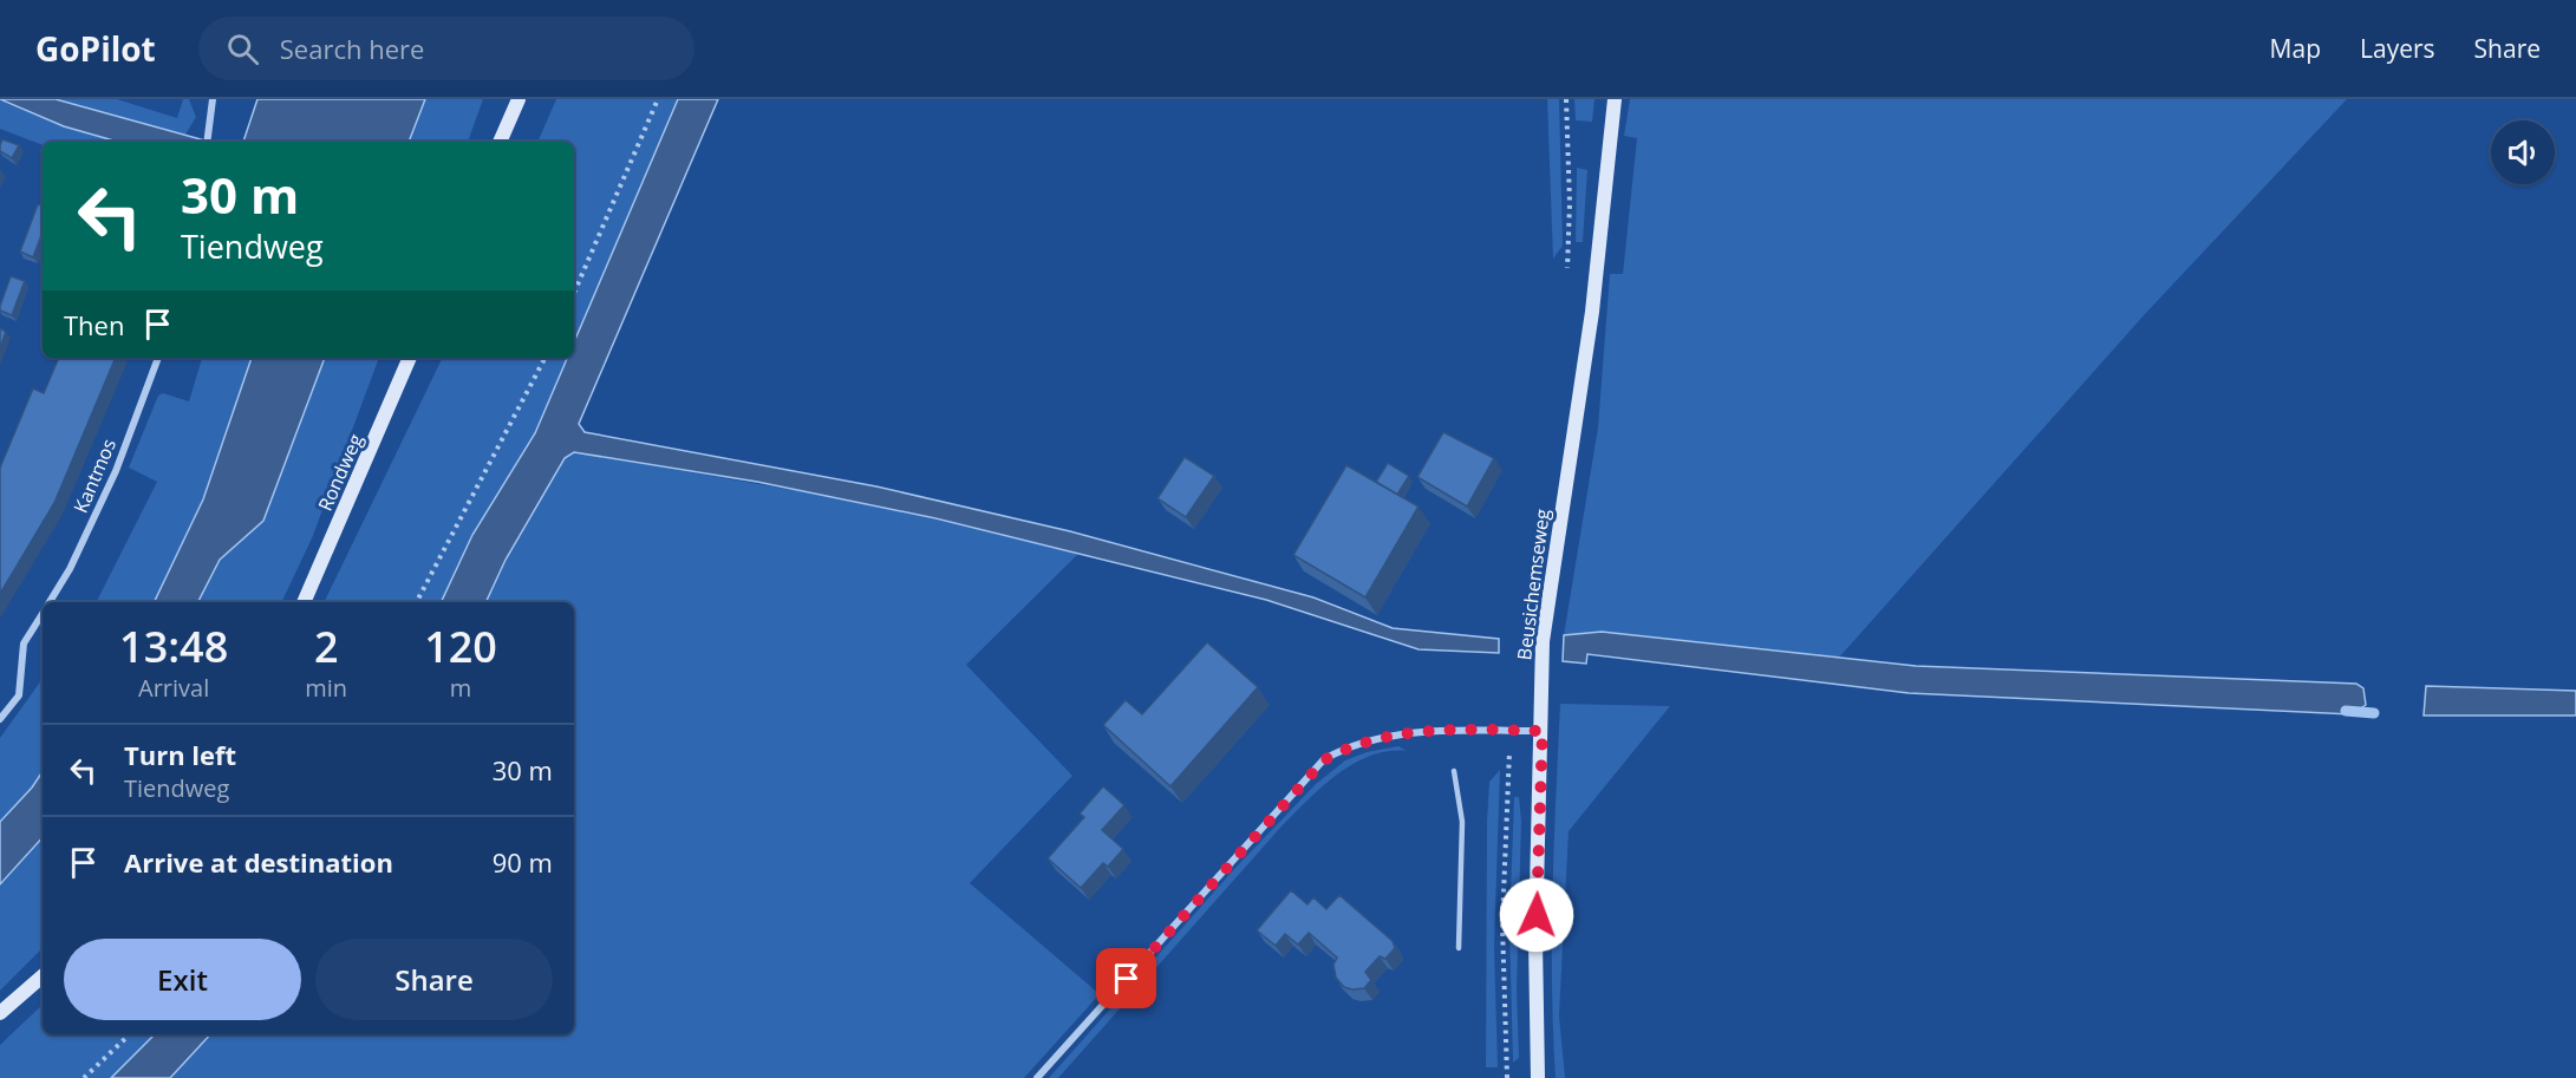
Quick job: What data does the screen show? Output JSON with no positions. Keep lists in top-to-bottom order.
{
  "streets": {
    "street": ["Rondweg", "Kantmos", "Beusichemseweg"]
  },
  "page": {
    "header": "GoPilot",
    "search": "Search here",
    "nav": ["Map", "Layers", "Share"],
    "turn": ["30 m", "Tiendweg"],
    "then": "Then",
    "eta": [
      "13:48",
      "Arrival",
      "2",
      "min",
      "120",
      "m"
    ],
    "list": [
      {
        "name": "Turn left",
        "note": "Tiendweg",
        "value": "30 m"
      },
      {
        "name": "Arrive at destination",
        "value": "90 m"
      }
    ],
    "buttons": ["Exit", "Share"]
  }
}
